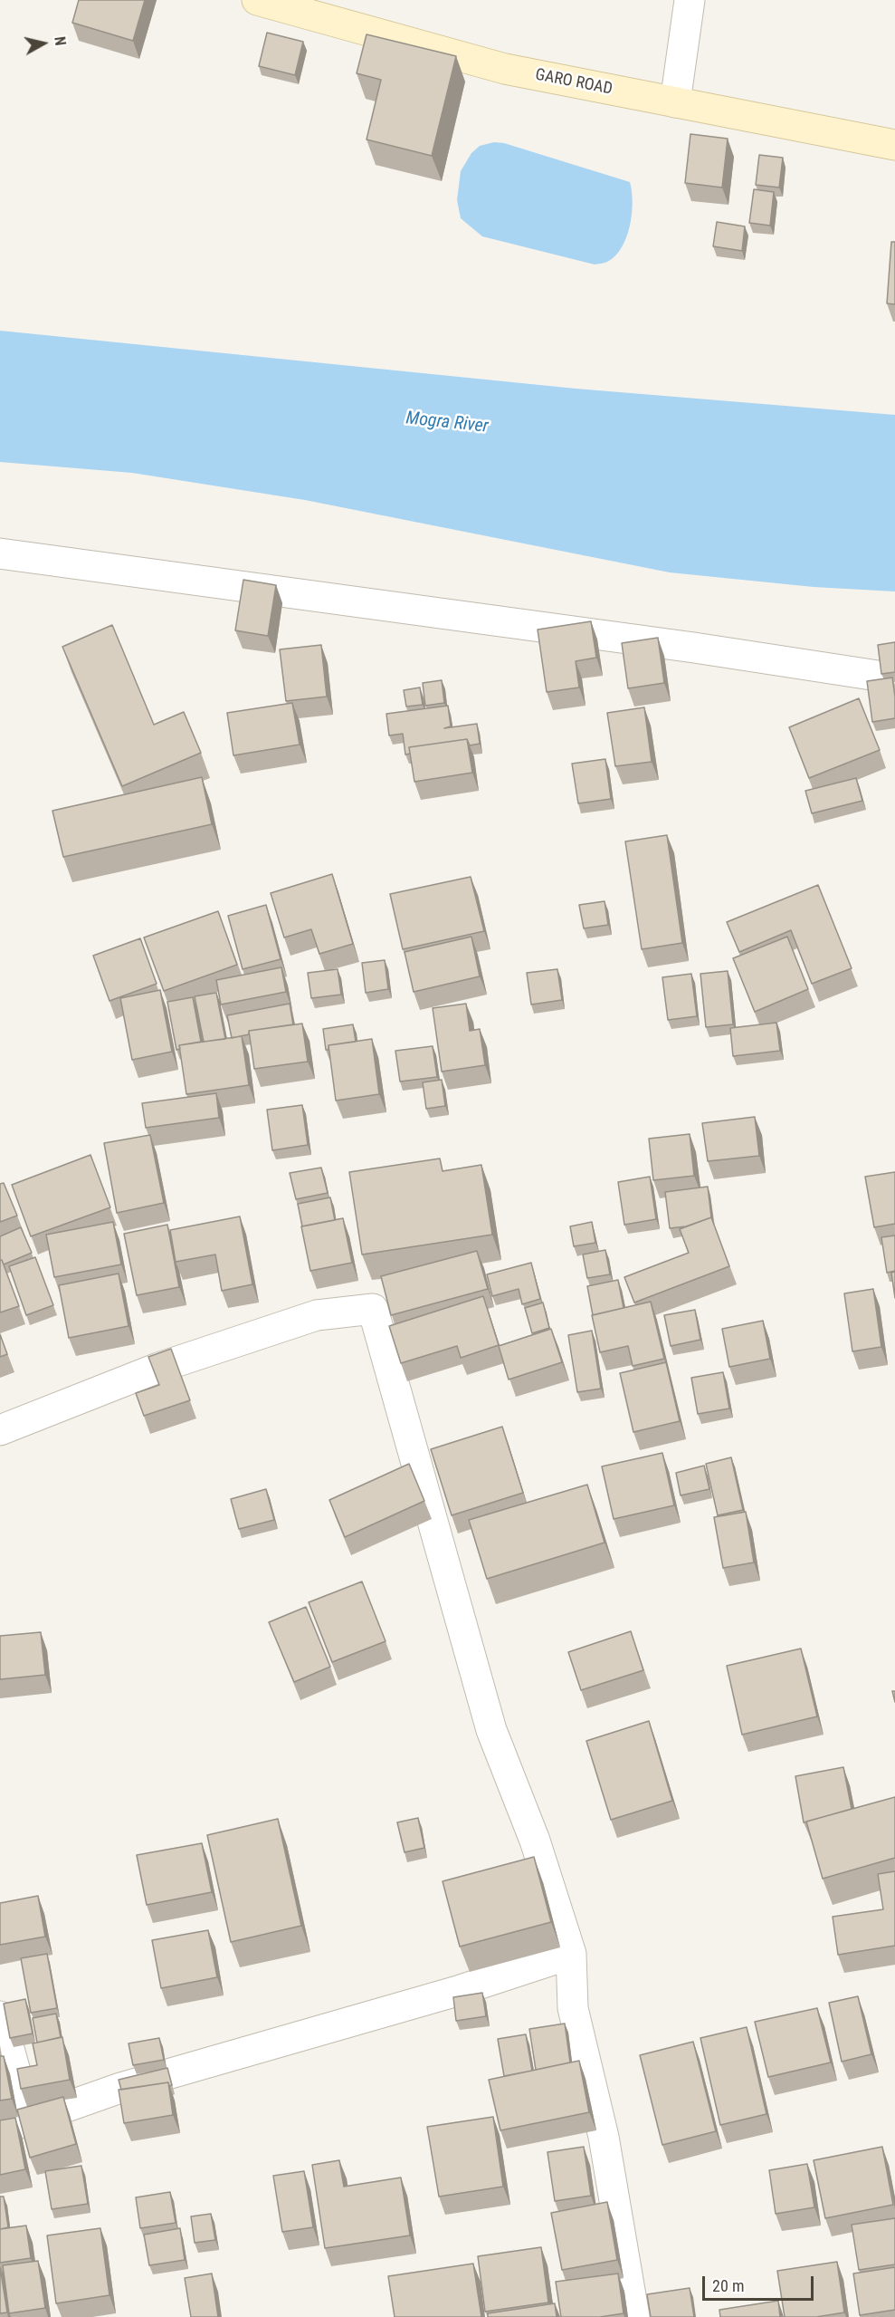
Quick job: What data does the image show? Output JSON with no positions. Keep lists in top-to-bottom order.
{
  "streets": {
    "street": ["GARO ROAD"]
  },
  "water": ["Mogra River"],
  "scale_bar": "20 m",
  "north": "right"
}
